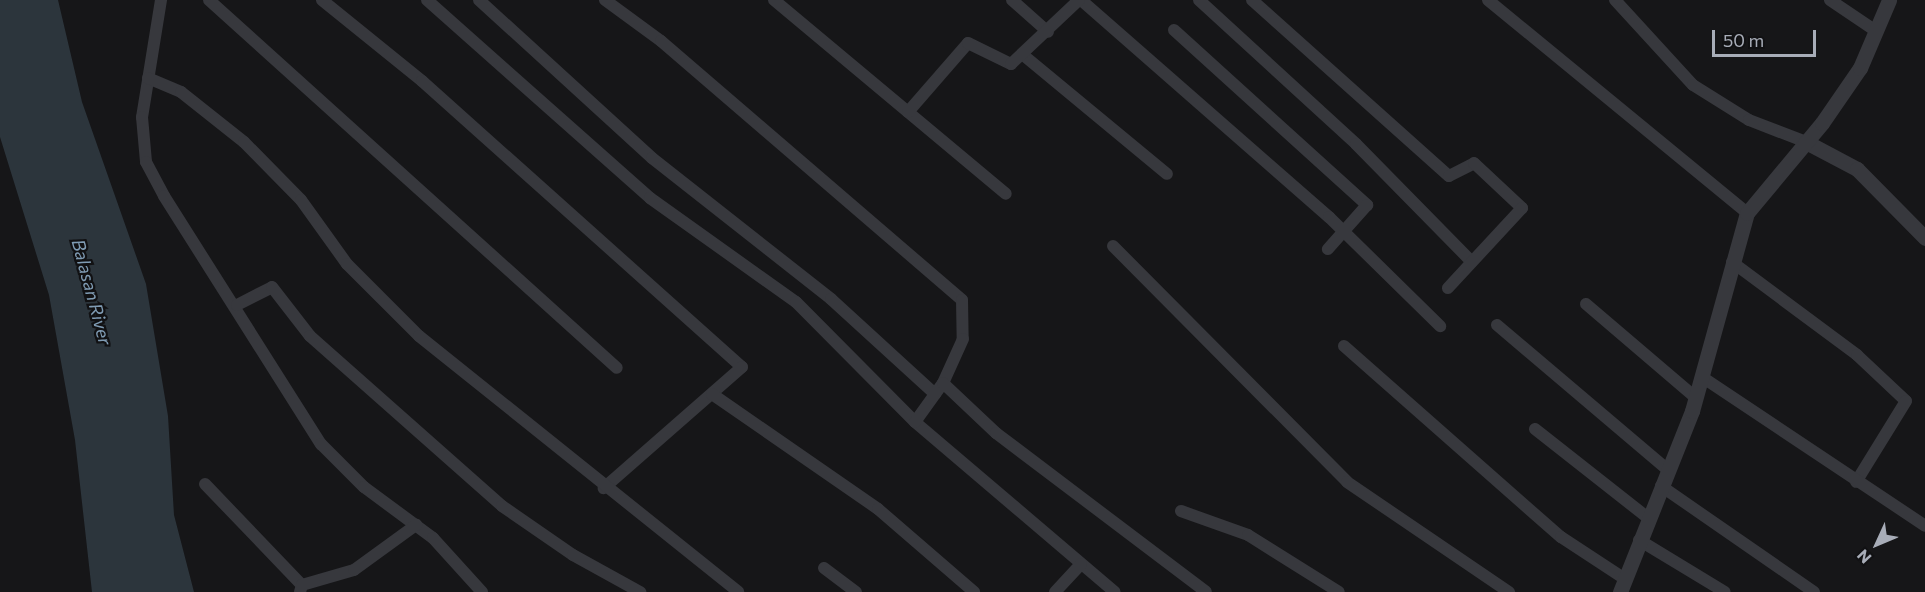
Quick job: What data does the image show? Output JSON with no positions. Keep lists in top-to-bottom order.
{
  "water": ["Balasan River"],
  "scale_bar": "50 m",
  "north": "bottom left"
}
